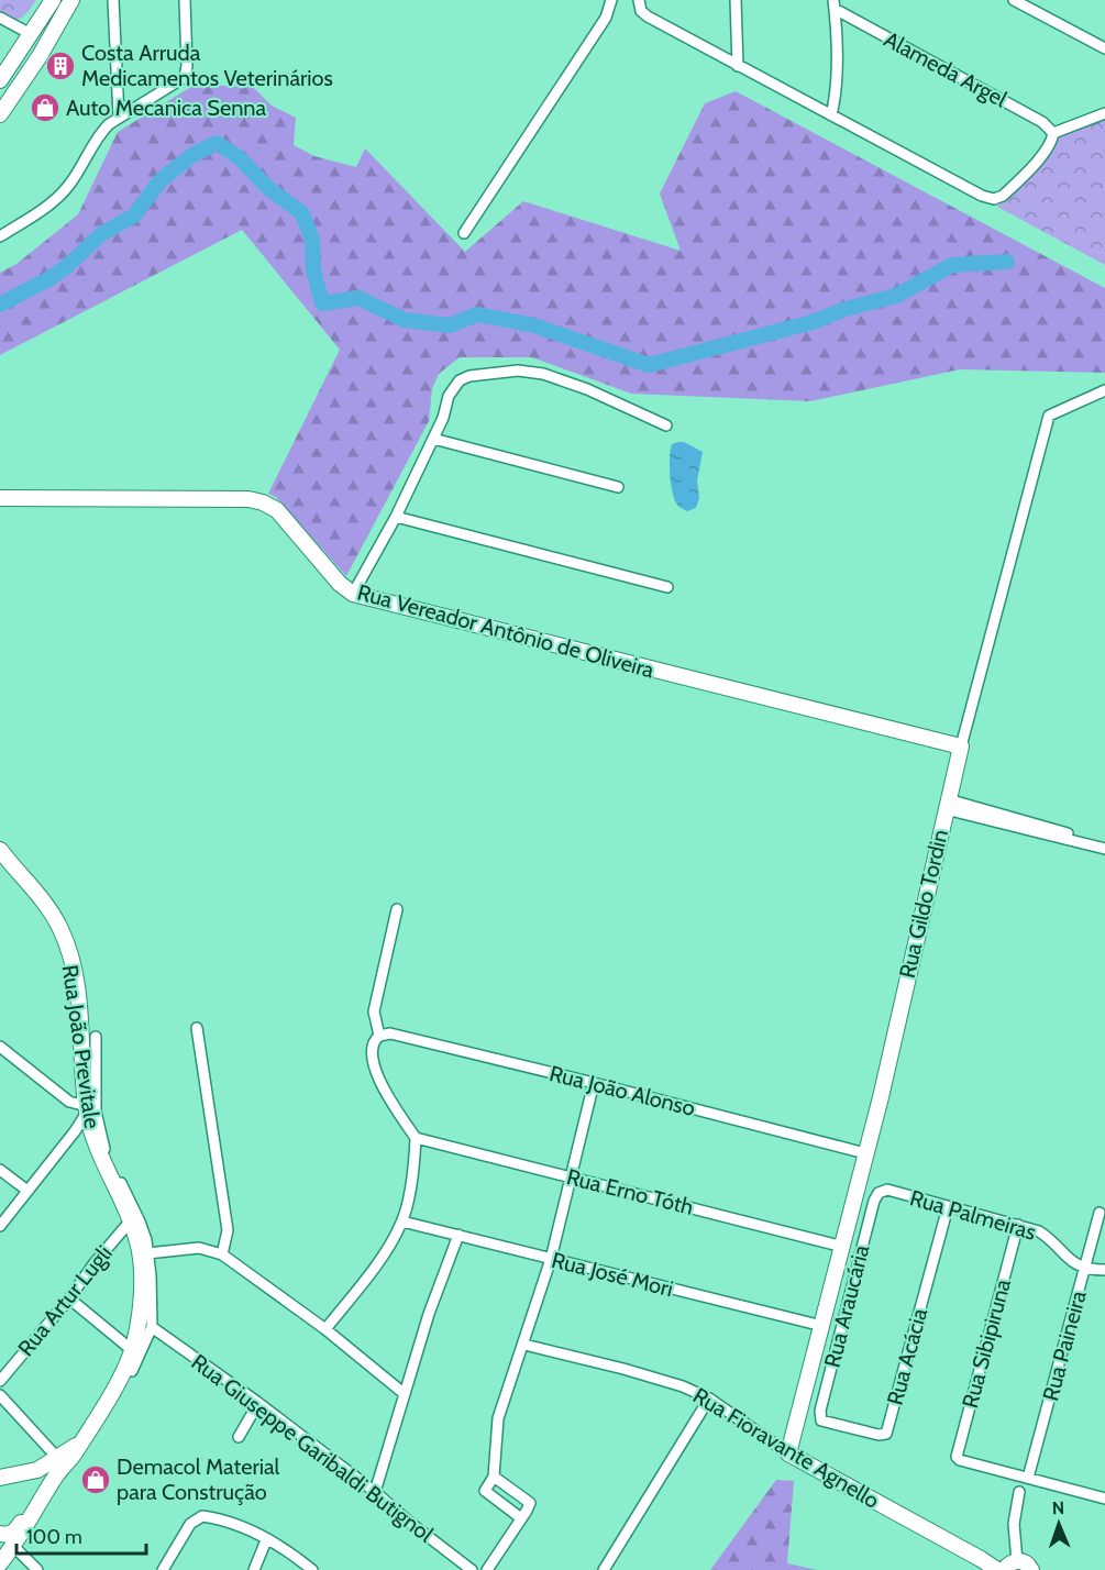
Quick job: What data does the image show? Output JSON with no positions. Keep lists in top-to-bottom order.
{
  "streets": {
    "main road": [
      "Rua Vereador Antônio de Oliveira",
      "Rua Gildo Tordin",
      "Rua João Previtale",
      "Rua Fioravante Agnello"
    ],
    "street": [
      "Alameda Argel",
      "Rua João Alonso",
      "Rua Erno Tóth",
      "Rua Palmeiras",
      "Rua José Mori",
      "Rua Artur Lugli",
      "Rua Araucária",
      "Rua Sibipiruna",
      "Rua Paineira",
      "Rua Acácia",
      "Rua Giuseppe Garibaldi Butignol"
    ]
  },
  "crossings": [
    ["Rua Vereador Antônio de Oliveira", "Rua Gildo Tordin"],
    ["Rua Gildo Tordin", "Rua João Alonso"],
    ["Rua Gildo Tordin", "Rua Erno Tóth"],
    ["Rua Gildo Tordin", "Rua José Mori"],
    ["Rua Gildo Tordin", "Rua Fioravante Agnello"],
    ["Rua João Previtale", "Rua Artur Lugli"],
    ["Rua João Previtale", "Rua Giuseppe Garibaldi Butignol"],
    ["Rua Palmeiras", "Rua Araucária"],
    ["Rua Palmeiras", "Rua Sibipiruna"],
    ["Rua Palmeiras", "Rua Paineira"],
    ["Rua Palmeiras", "Rua Acácia"],
    ["Rua Araucária", "Rua Acácia"],
    ["Rua Sibipiruna", "Rua Paineira"]
  ],
  "places": {
    "building": ["Costa Arruda Medicamentos Veterinários"],
    "shop": ["Auto Mecanica Senna", "Demacol Material para Construção"]
  },
  "scale_bar": "100 m",
  "north": "top"
}
